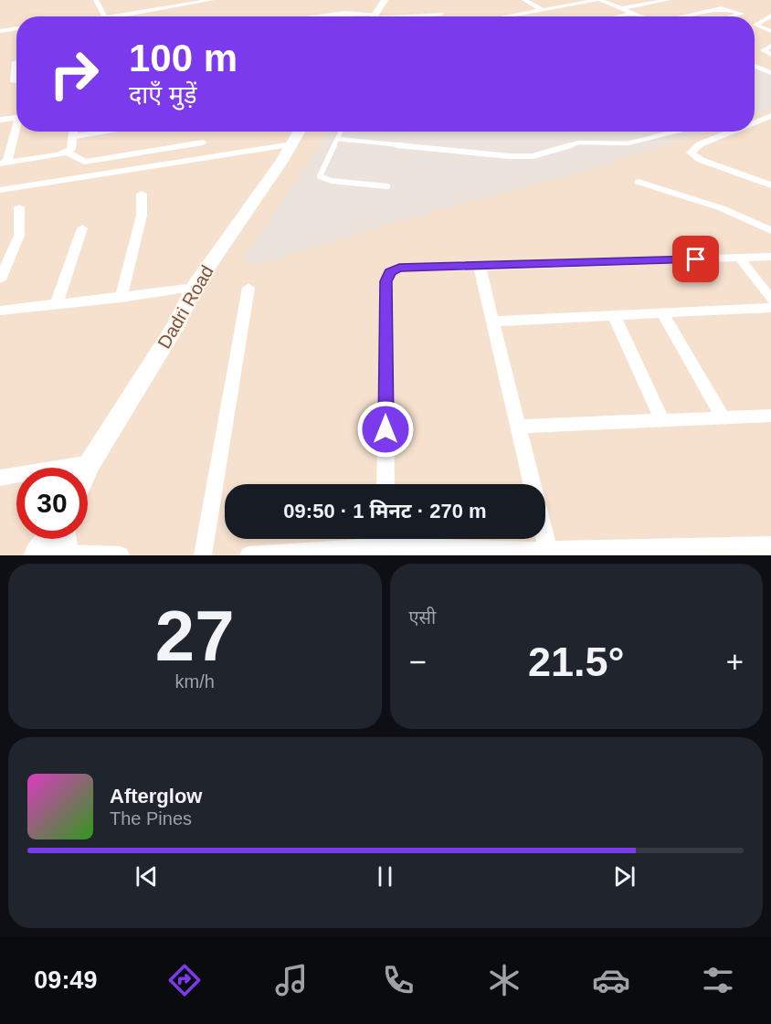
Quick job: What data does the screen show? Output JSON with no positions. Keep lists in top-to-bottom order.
{
  "streets": {
    "main road": ["Dadri Road"]
  },
  "page": {
    "turn": ["100 m", "दाएँ मुड़ें"],
    "limit": "30",
    "trip": "09:50 · 1 मिनट · 270 m",
    "tile": [
      ["27", "km/h"],
      "एसी"
    ],
    "heat": ["−", "21.5°", "+"],
    "song": ["Afterglow", "The Pines"],
    "tabs": "09:49"
  }
}
